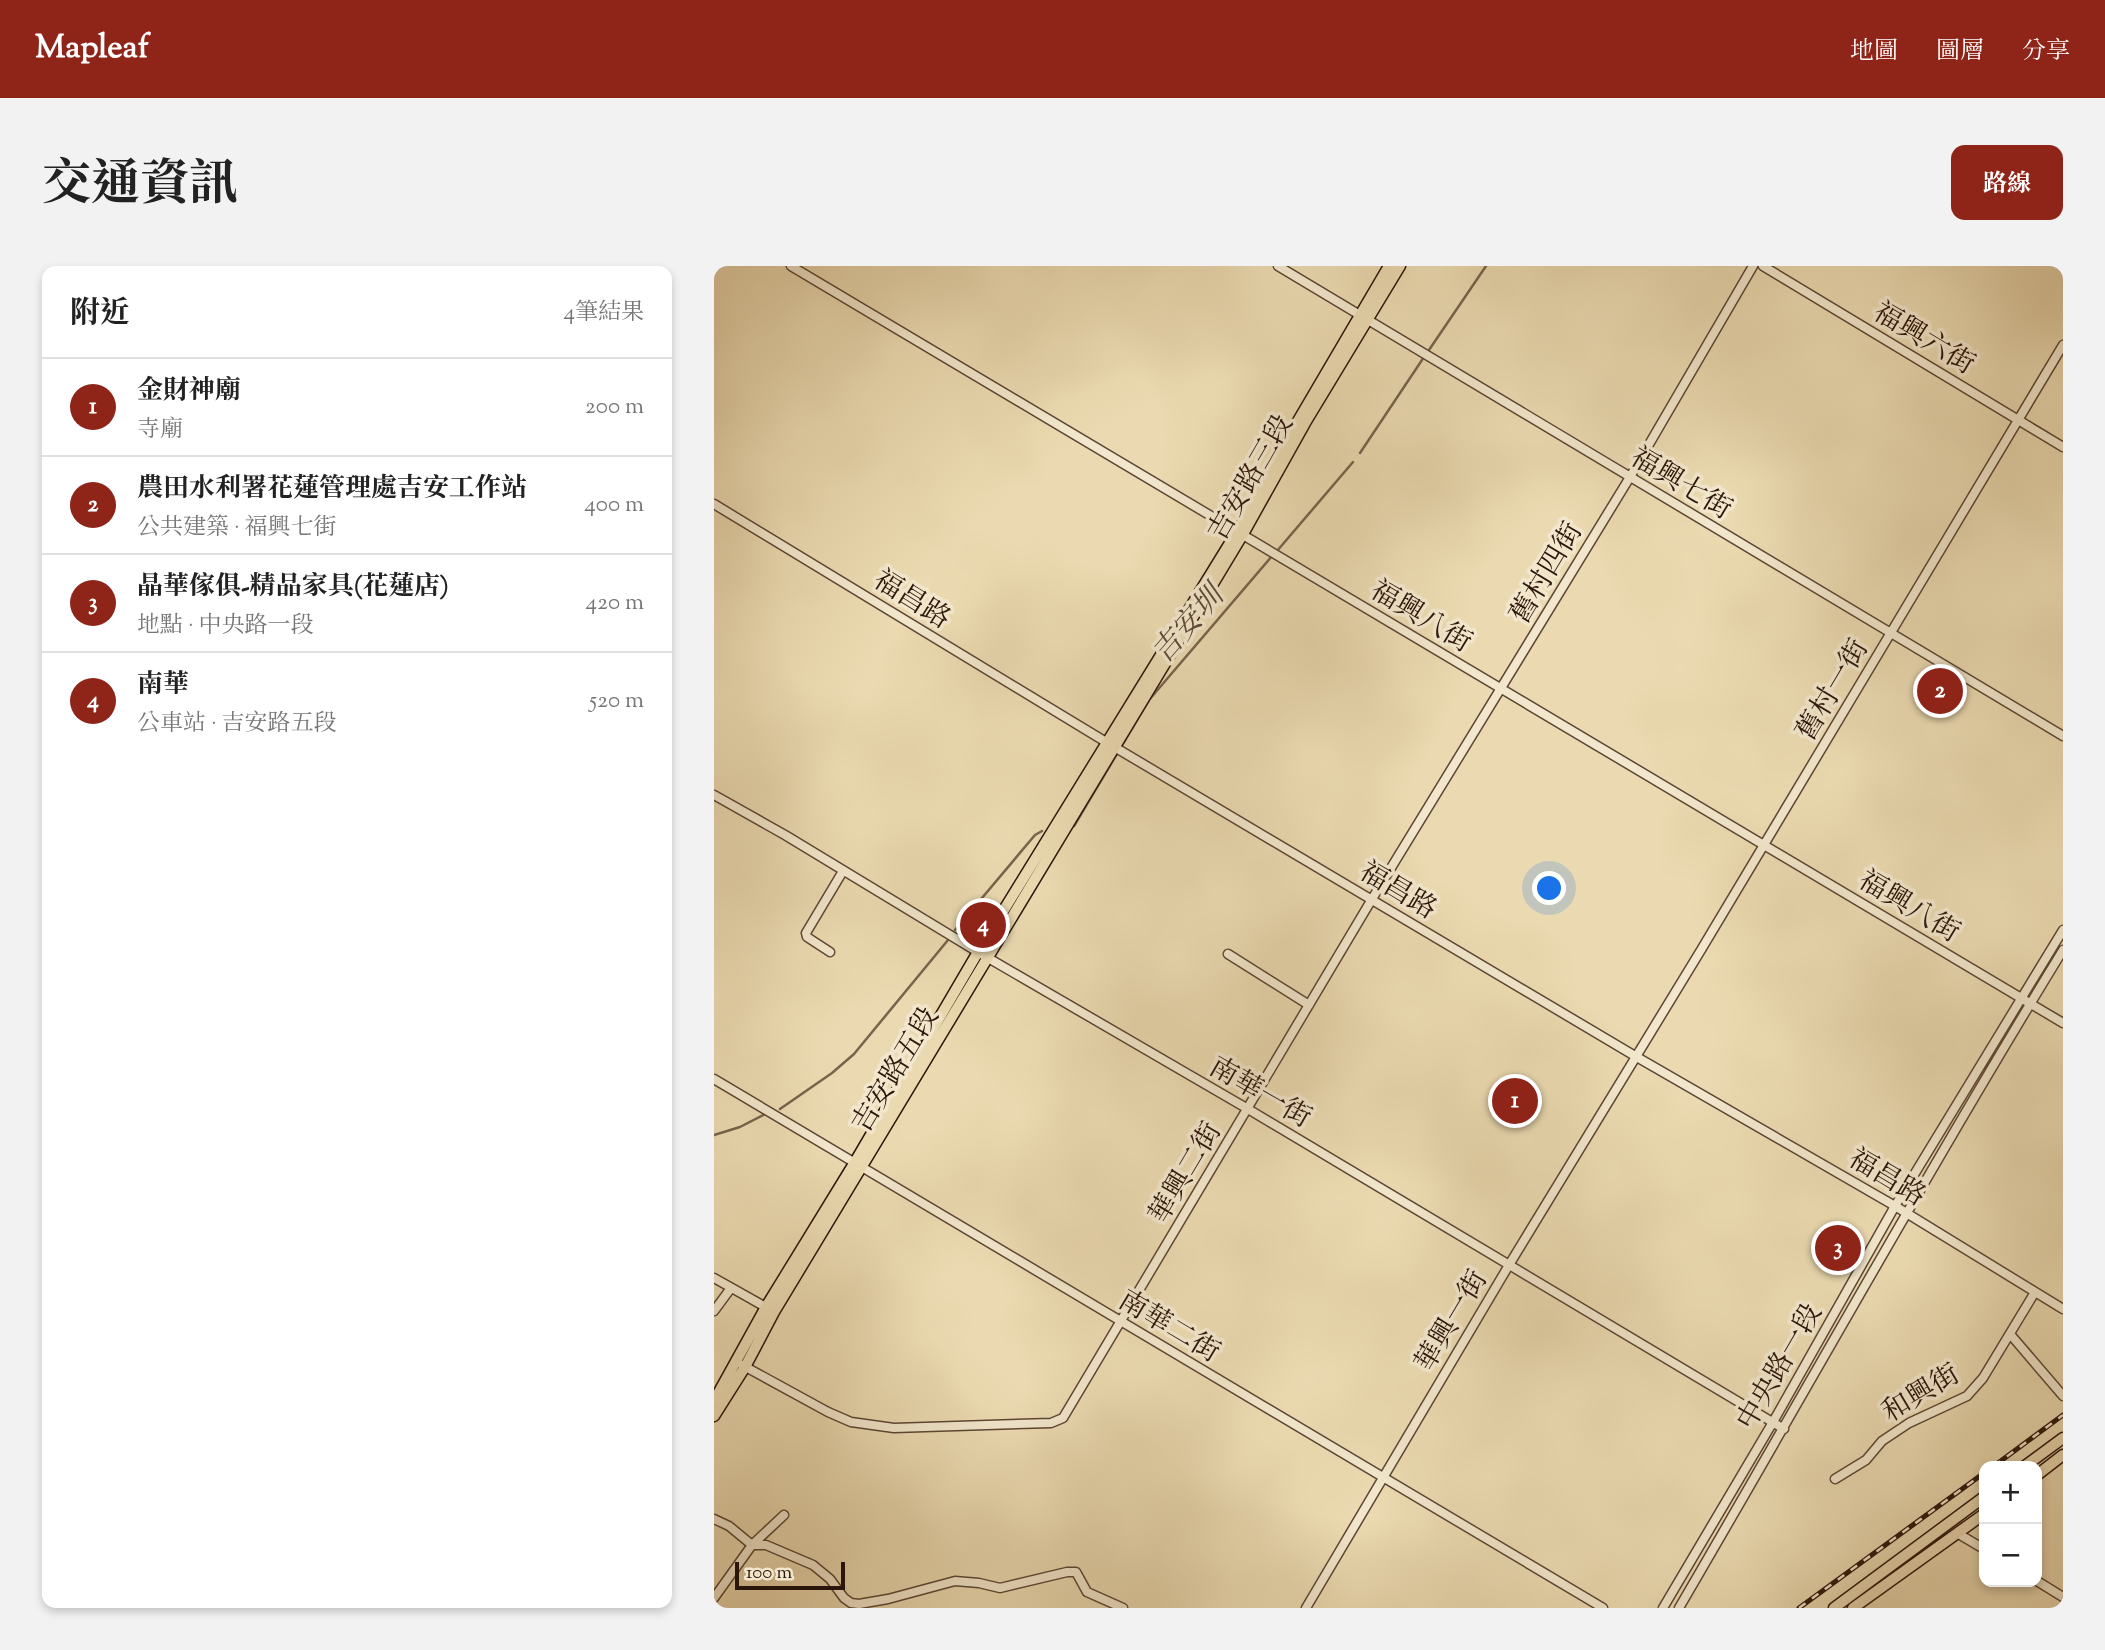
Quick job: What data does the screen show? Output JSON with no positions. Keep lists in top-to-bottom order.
{
  "streets": {
    "main road": ["吉安路三段", "吉安路五段"],
    "street": [
      "福興六街",
      "福興七街",
      "舊村四街",
      "福昌路",
      "福興八街",
      "舊村一街",
      "南華一街",
      "華興二街",
      "華興一街",
      "南華二街",
      "中央路一段",
      "和興街"
    ]
  },
  "crossings": [
    ["福興六街", "舊村一街"],
    ["吉安路三段", "福興七街"],
    ["吉安路三段", "福昌路"],
    ["吉安路三段", "福興八街"],
    ["吉安路三段", "吉安路五段"],
    ["福興七街", "舊村四街"],
    ["福興七街", "舊村一街"],
    ["舊村四街", "福昌路"],
    ["舊村四街", "福興八街"],
    ["舊村四街", "華興二街"],
    ["福昌路", "舊村一街"],
    ["福昌路", "吉安路五段"],
    ["福昌路", "華興二街"],
    ["福昌路", "華興一街"],
    ["福昌路", "中央路一段"],
    ["福昌路", "和興街"],
    ["福興八街", "舊村一街"],
    ["福興八街", "中央路一段"],
    ["舊村一街", "華興一街"],
    ["吉安路五段", "南華一街"],
    ["吉安路五段", "華興二街"],
    ["吉安路五段", "南華二街"],
    ["南華一街", "華興二街"],
    ["南華一街", "華興一街"],
    ["南華一街", "中央路一段"],
    ["華興二街", "南華二街"],
    ["華興一街", "南華二街"]
  ],
  "water": ["吉安圳"],
  "scale_bar": "100 m",
  "page": {
    "header": "Mapleaf",
    "nav": ["地圖", "圖層", "分享"],
    "title": "交通資訊",
    "buttons": "路線",
    "heading": ["附近", "4筆結果"],
    "list": [
      {
        "mark": "1",
        "name": "金財神廟",
        "note": "寺廟",
        "value": "200 m"
      },
      {
        "mark": "2",
        "name": "農田水利署花蓮管理處吉安工作站",
        "note": "公共建築 · 福興七街",
        "value": "400 m"
      },
      {
        "mark": "3",
        "name": "晶華傢俱-精品家具(花蓮店)",
        "note": "地點 · 中央路一段",
        "value": "420 m"
      },
      {
        "mark": "4",
        "name": "南華",
        "note": "公車站 · 吉安路五段",
        "value": "520 m"
      }
    ],
    "pins": [
      "2",
      "4",
      "1",
      "3"
    ],
    "map_buttons": ["+", "−"],
    "scale": "100 m"
  }
}
